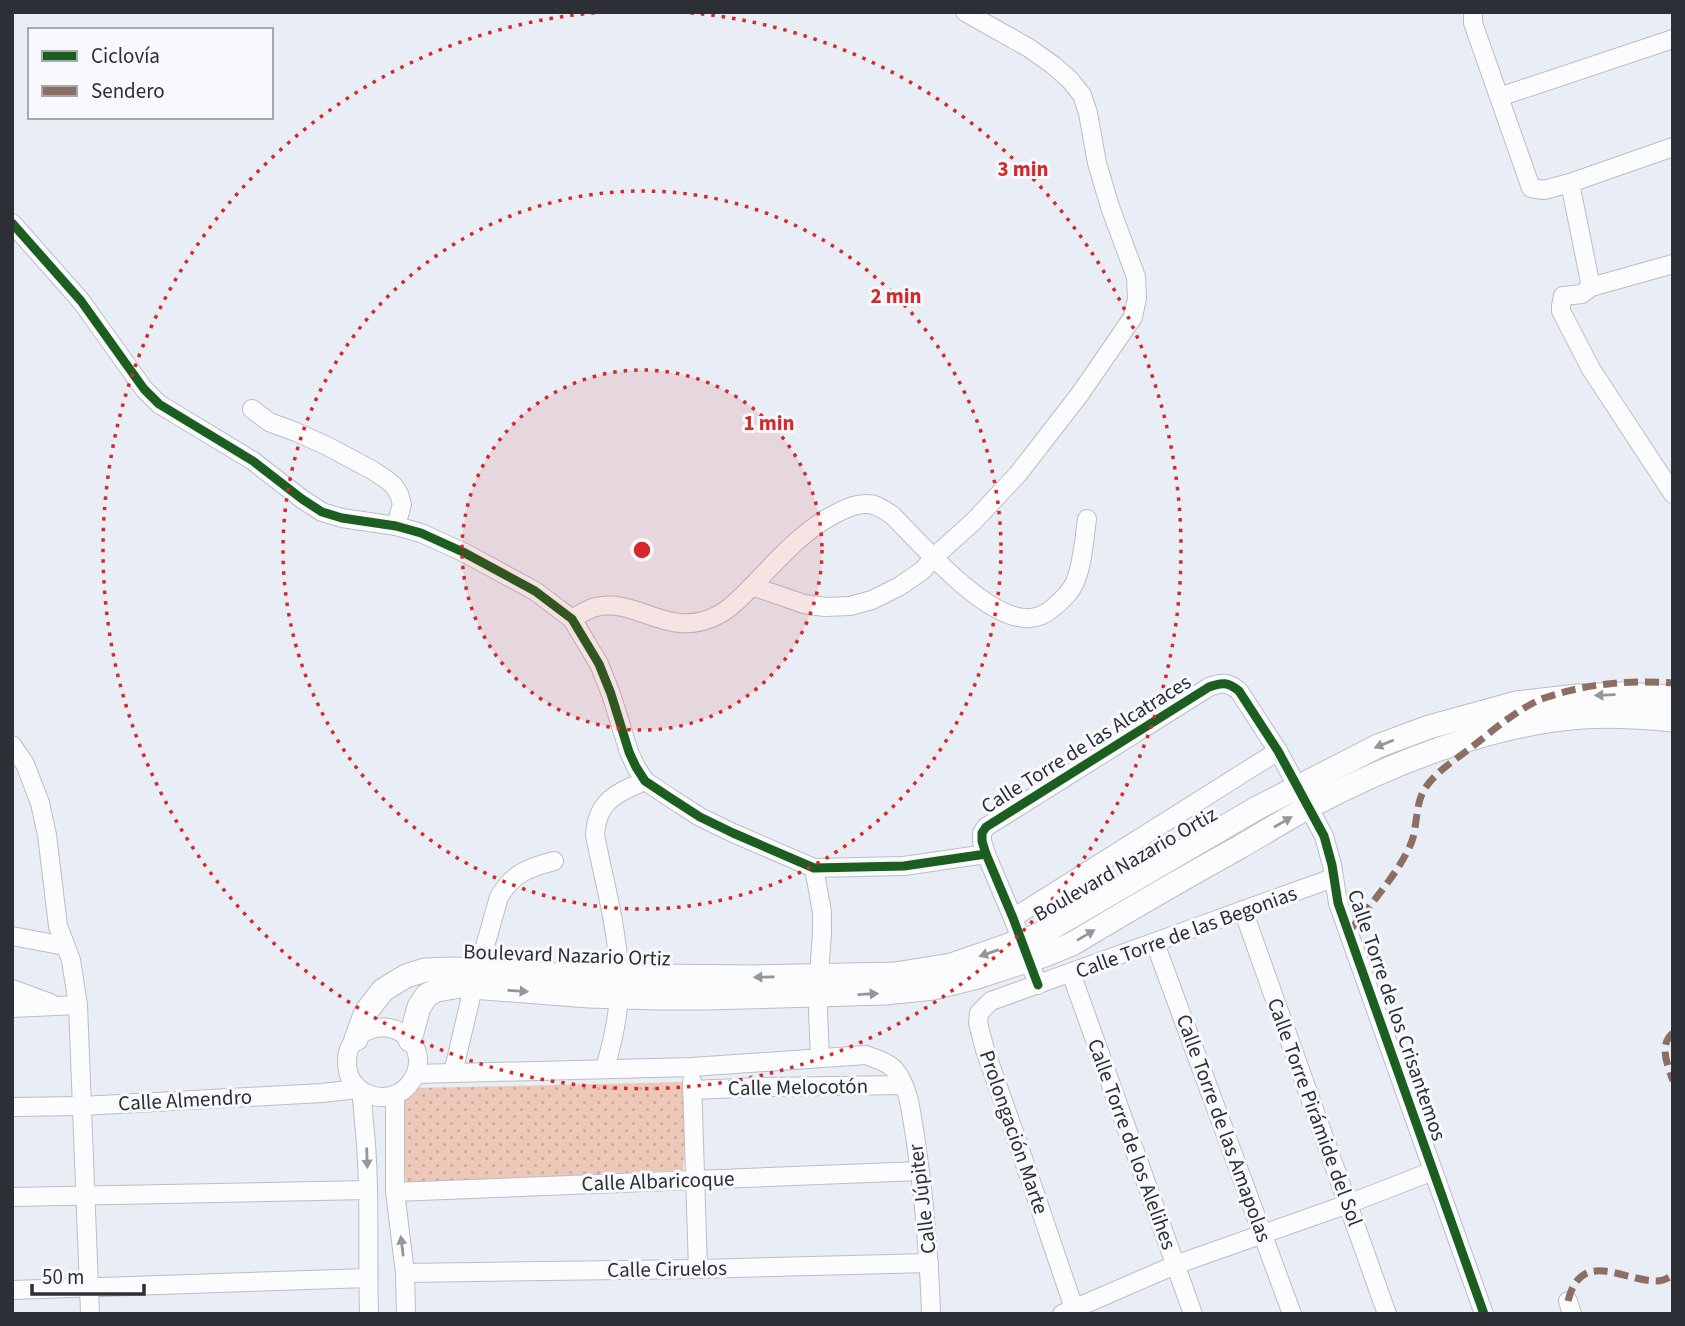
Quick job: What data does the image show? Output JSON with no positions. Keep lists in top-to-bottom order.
{
  "streets": {
    "main road": ["Boulevard Nazario Ortiz"],
    "street": [
      "Calle Torre de las Alcatraces",
      "Calle Torre de las Begonias",
      "Calle Torre de los Crisantemos",
      "Calle Melocotón",
      "Calle Almendro",
      "Calle Torre Pirámide del Sol",
      "Calle Torre de las Amapolas",
      "Prolongación Marte",
      "Calle Torre de los Alelihes",
      "Calle Albaricoque",
      "Calle Júpiter",
      "Calle Ciruelos"
    ]
  },
  "crossings": [
    ["Calle Torre de las Alcatraces", "Calle Torre de los Crisantemos"],
    ["Boulevard Nazario Ortiz", "Calle Torre de los Crisantemos"],
    ["Boulevard Nazario Ortiz", "Calle Almendro"],
    ["Calle Torre de las Begonias", "Calle Torre de los Crisantemos"],
    ["Calle Torre de las Begonias", "Calle Torre Pirámide del Sol"],
    ["Calle Torre de las Begonias", "Calle Torre de las Amapolas"],
    ["Calle Torre de las Begonias", "Prolongación Marte"],
    ["Calle Torre de las Begonias", "Calle Torre de los Alelihes"],
    ["Calle Melocotón", "Calle Júpiter"],
    ["Calle Albaricoque", "Calle Júpiter"],
    ["Calle Júpiter", "Calle Ciruelos"]
  ],
  "legend": ["Ciclovía", "Sendero"],
  "scale_bar": "50 m",
  "rings": ["3 min", "2 min", "1 min"]
}
